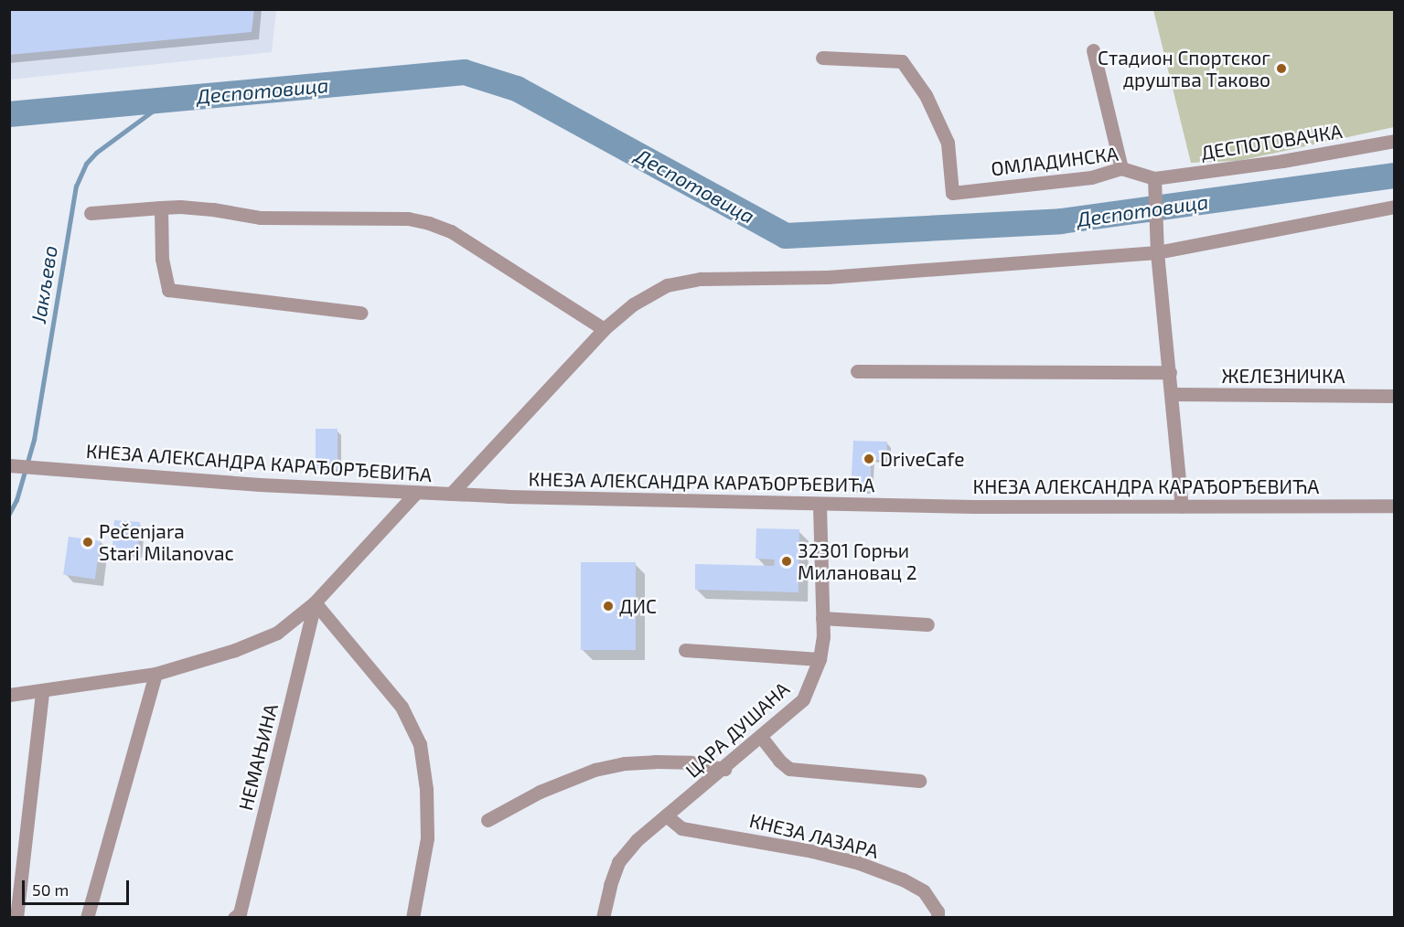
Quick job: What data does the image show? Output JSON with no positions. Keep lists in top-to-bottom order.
{
  "streets": {
    "street": [
      "ДЕСПОТОВАЧКА",
      "ОМЛАДИНСКА",
      "ЖЕЛЕЗНИЧКА",
      "КНЕЗА АЛЕКСАНДРА КАРАЂОРЂЕВИЋА",
      "ЦАРА ДУШАНА",
      "НЕМАЊИНА",
      "КНЕЗА ЛАЗАРА"
    ]
  },
  "crossings": [
    ["ДЕСПОТОВАЧКА", "ОМЛАДИНСКА"],
    ["КНЕЗА АЛЕКСАНДРА КАРАЂОРЂЕВИЋА", "ЦАРА ДУШАНА"],
    ["ЦАРА ДУШАНА", "КНЕЗА ЛАЗАРА"]
  ],
  "water": ["Деспотовица", "Јакљево"],
  "places": [
    "Стадион Спортског друштва Таково",
    "DriveCafe",
    "Pečenjara Stari Milanovac",
    "32301 Горњи Милановац 2",
    "ДИС"
  ],
  "scale_bar": "50 m"
}
